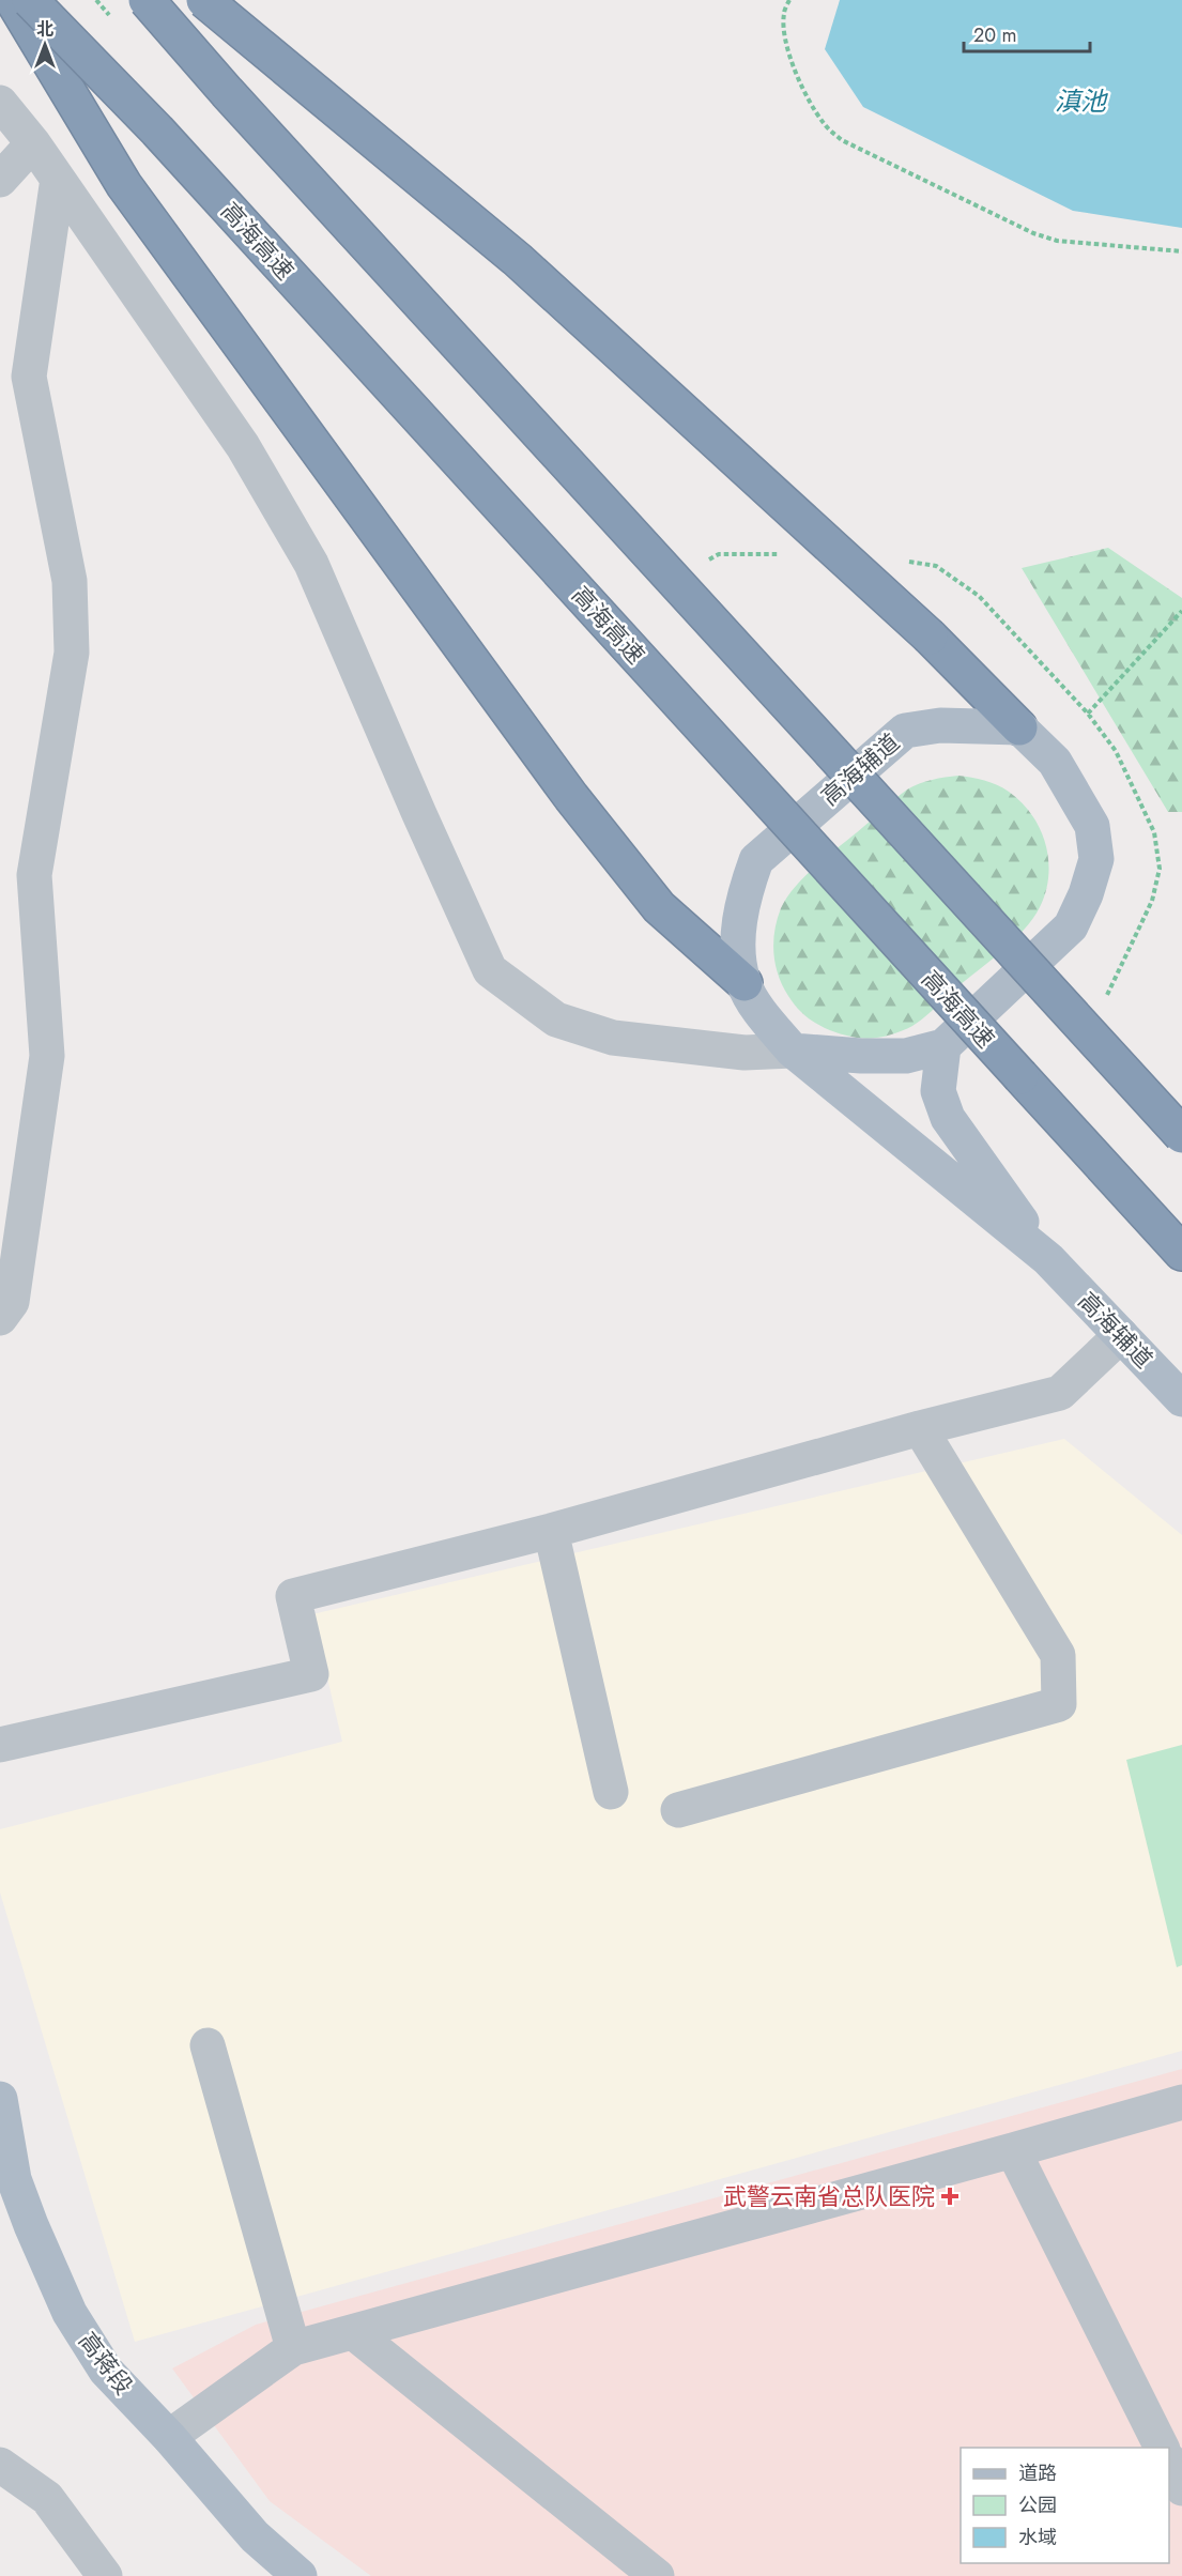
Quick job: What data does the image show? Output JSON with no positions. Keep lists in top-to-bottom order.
{
  "streets": {
    "highway": ["高海高速"],
    "main road": ["高海辅道", "高蒋段"]
  },
  "water": ["滇池"],
  "places": {
    "health": ["武警云南省总队医院"]
  },
  "legend": ["道路", "公园", "水域"],
  "scale_bar": "20 m",
  "north": "top"
}
